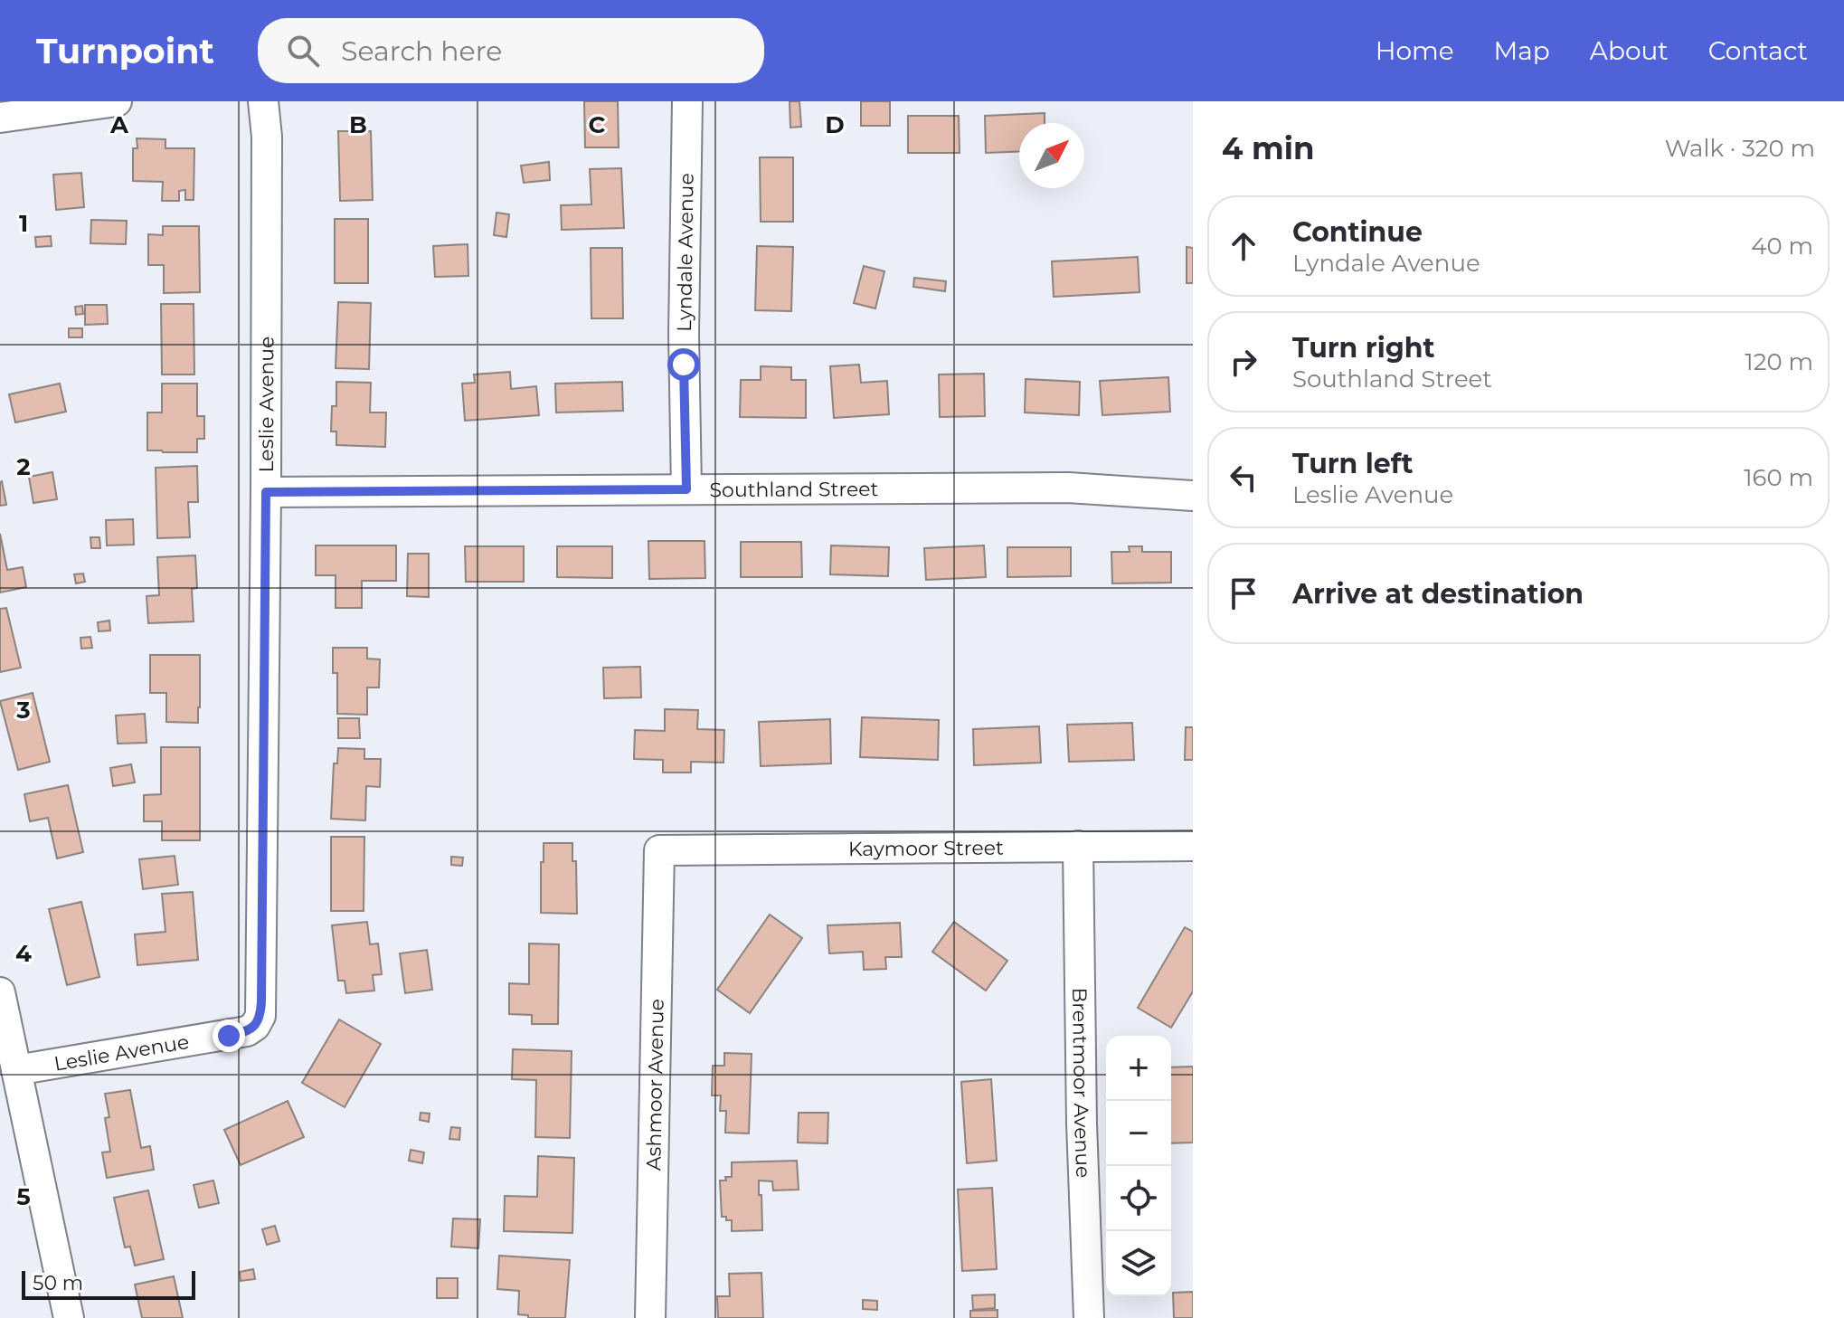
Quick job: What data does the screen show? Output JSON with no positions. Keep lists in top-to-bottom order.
{
  "streets": {
    "street": [
      "Lyndale Avenue",
      "Leslie Avenue",
      "Southland Street",
      "Kaymoor Street",
      "Brentmoor Avenue",
      "Ashmoor Avenue"
    ]
  },
  "crossings": [
    ["Lyndale Avenue", "Southland Street"],
    ["Leslie Avenue", "Southland Street"],
    ["Kaymoor Street", "Brentmoor Avenue"],
    ["Kaymoor Street", "Ashmoor Avenue"]
  ],
  "scale_bar": "50 m",
  "north": "top right",
  "page": {
    "header": "Turnpoint",
    "search": "Search here",
    "nav": [
      "Home",
      "Map",
      "About",
      "Contact"
    ],
    "heading": ["4 min", "Walk · 320 m"],
    "list": [
      ["Continue", "Lyndale Avenue", "40 m"],
      ["Turn right", "Southland Street", "120 m"],
      ["Turn left", "Leslie Avenue", "160 m"],
      "Arrive at destination"
    ],
    "map_buttons": ["+", "−"],
    "scale": "50 m"
  },
  "grid": {
    "columns": [
      "A",
      "B",
      "C",
      "D"
    ],
    "rows": [
      "1",
      "2",
      "3",
      "4",
      "5"
    ]
  }
}
